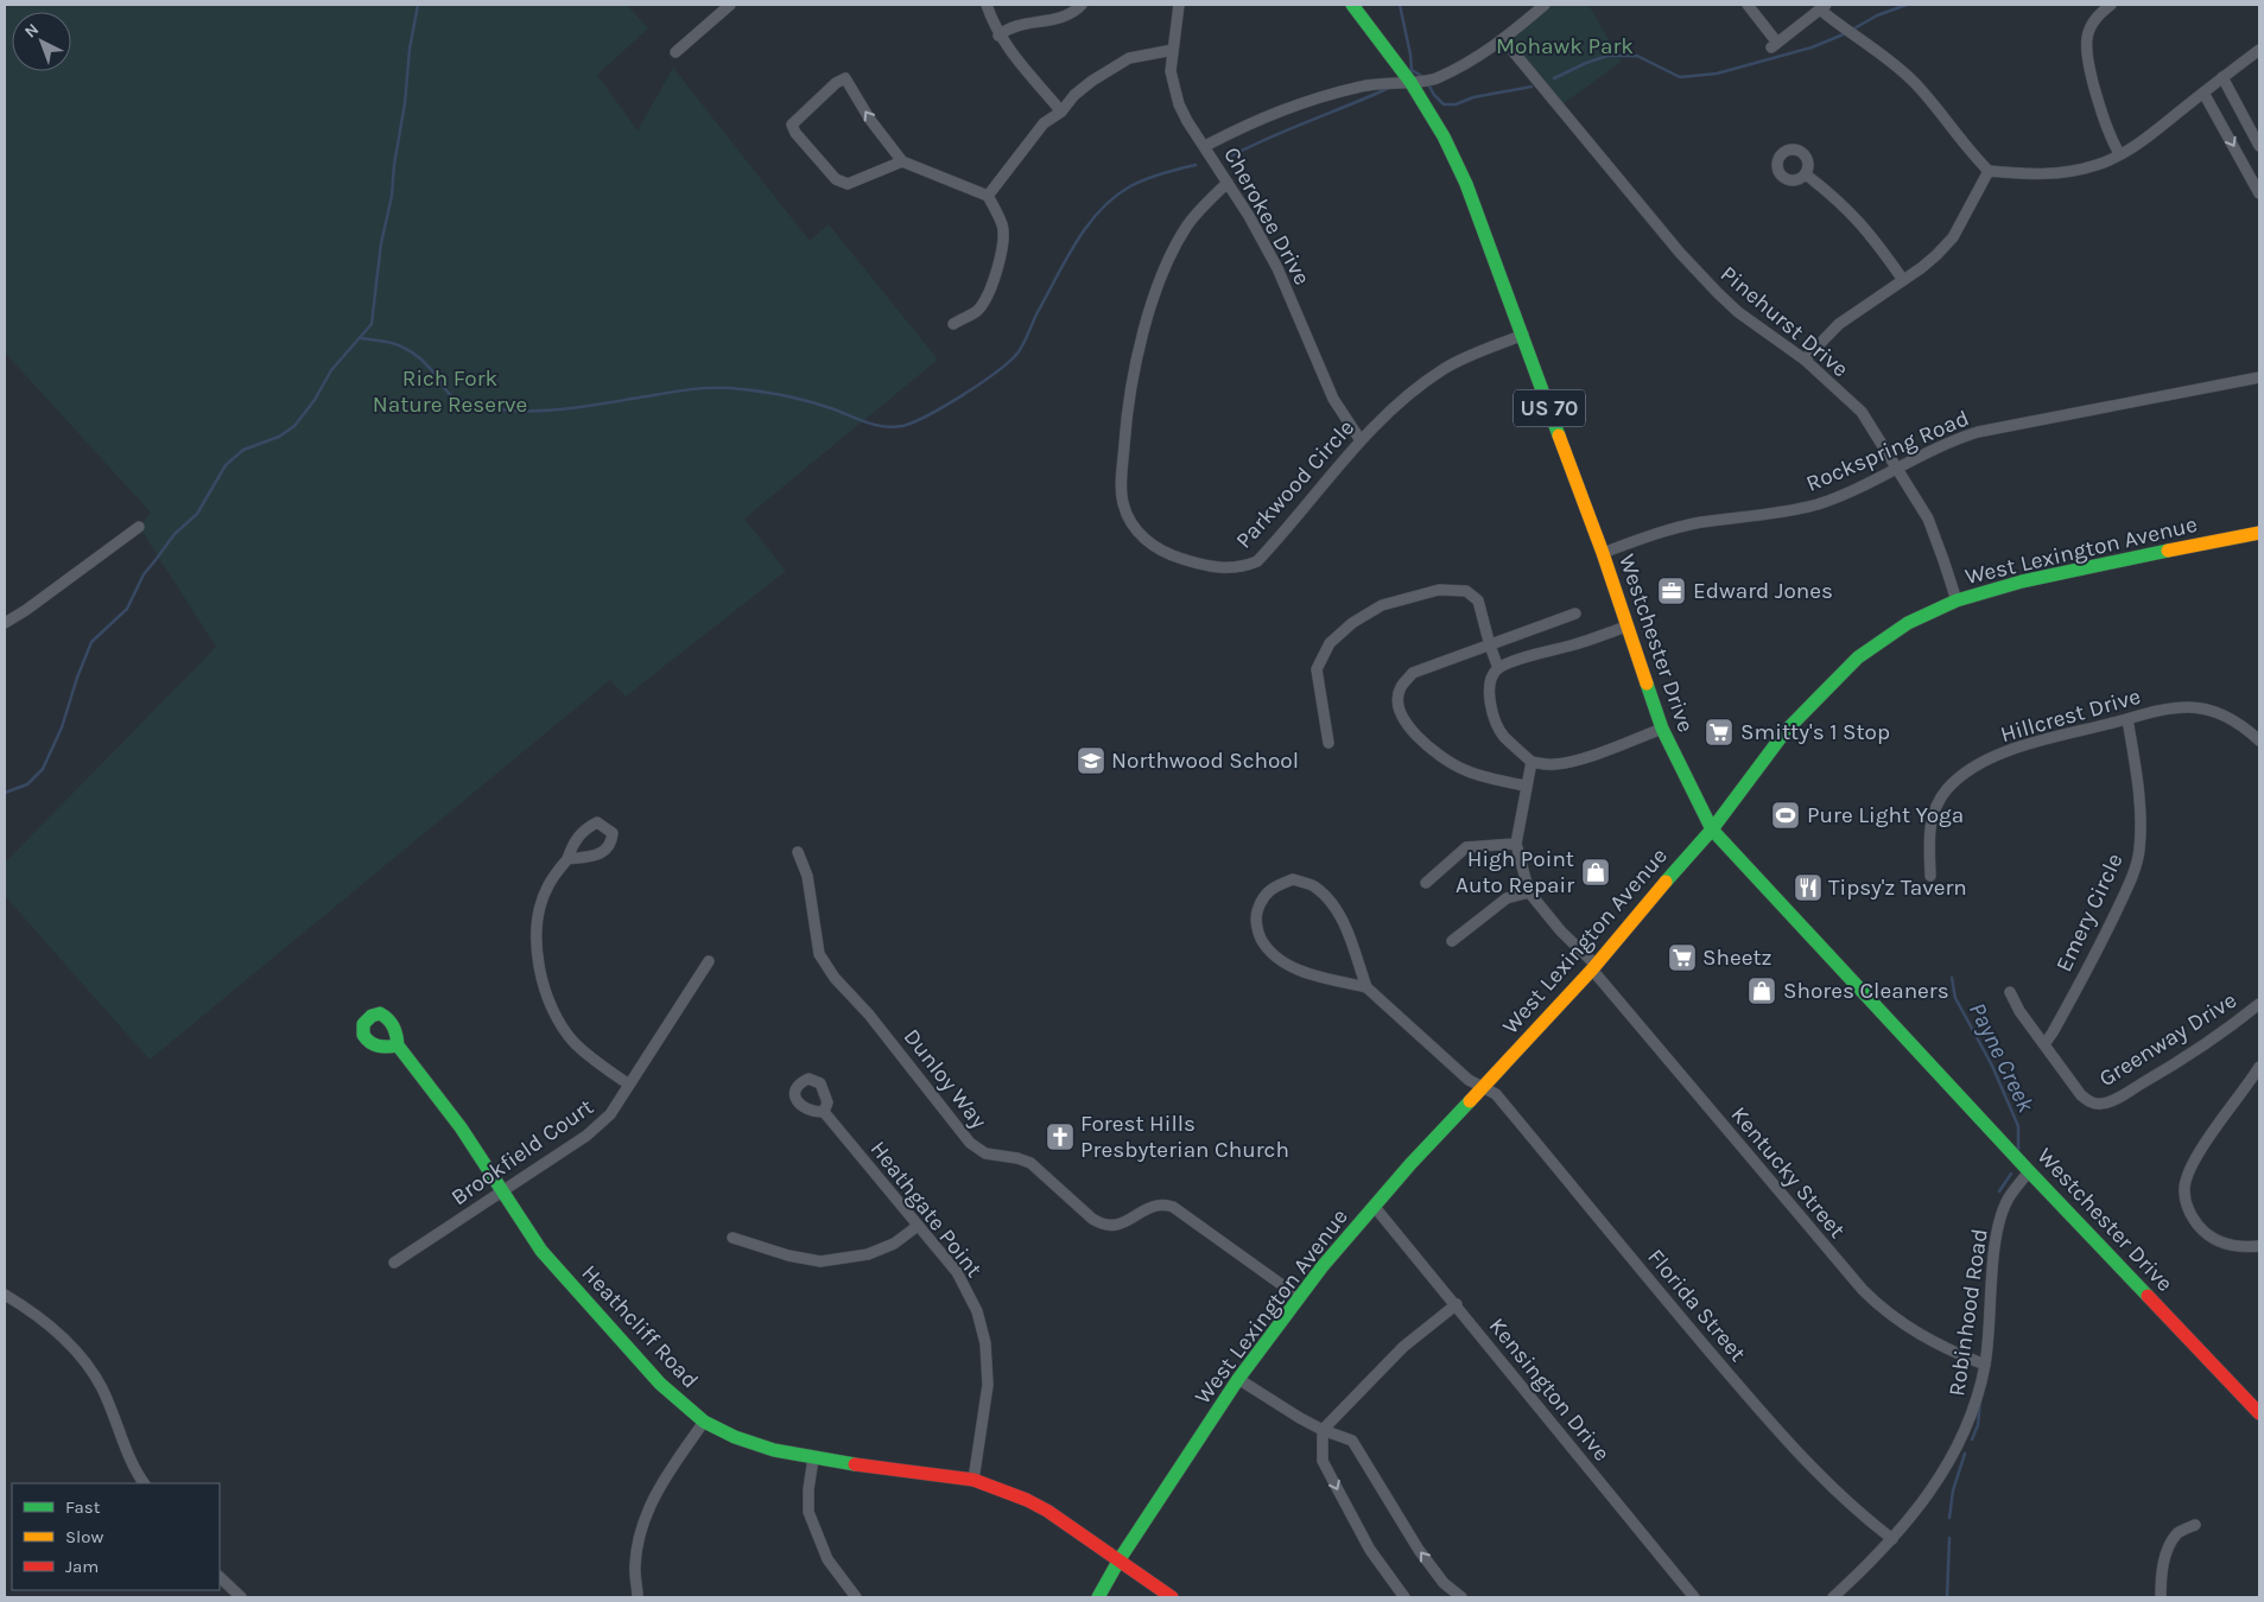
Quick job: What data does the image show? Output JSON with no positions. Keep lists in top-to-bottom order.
{
  "streets": {
    "street": [
      "Cherokee Drive",
      "Pinehurst Drive",
      "US 70",
      "Rockspring Road",
      "Parkwood Circle",
      "West Lexington Avenue",
      "Westchester Drive",
      "Hillcrest Drive",
      "Emery Circle",
      "Greenway Drive",
      "Dunloy Way",
      "Brookfield Court",
      "Kentucky Street",
      "Heathgate Point",
      "Florida Street",
      "Robinhood Road",
      "Heathcliff Road",
      "Kensington Drive"
    ]
  },
  "crossings": [
    ["Cherokee Drive", "Parkwood Circle"],
    ["Pinehurst Drive", "Rockspring Road"],
    ["Pinehurst Drive", "West Lexington Avenue"],
    ["Rockspring Road", "Westchester Drive"],
    ["Parkwood Circle", "Westchester Drive"],
    ["West Lexington Avenue", "Westchester Drive"],
    ["West Lexington Avenue", "Dunloy Way"],
    ["West Lexington Avenue", "Kentucky Street"],
    ["West Lexington Avenue", "Florida Street"],
    ["West Lexington Avenue", "Heathcliff Road"],
    ["West Lexington Avenue", "Kensington Drive"],
    ["Westchester Drive", "Robinhood Road"],
    ["Hillcrest Drive", "Emery Circle"],
    ["Emery Circle", "Greenway Drive"],
    ["Brookfield Court", "Heathcliff Road"],
    ["Kentucky Street", "Robinhood Road"],
    ["Heathgate Point", "Heathcliff Road"],
    ["Florida Street", "Robinhood Road"]
  ],
  "water": ["Payne Creek"],
  "parks": ["Mohawk Park", "Rich Fork Nature Reserve"],
  "places": {
    "office": ["Edward Jones"],
    "supermarket": ["Smitty's 1 Stop", "Sheetz"],
    "school or university": ["Northwood School"],
    "sports": ["Pure Light Yoga"],
    "shop": ["High Point Auto Repair", "Shores Cleaners"],
    "restaurant": ["Tipsy'z Tavern"],
    "church": ["Forest Hills Presbyterian Church"]
  },
  "legend": ["Fast", "Slow", "Jam"],
  "north": "top left"
}
